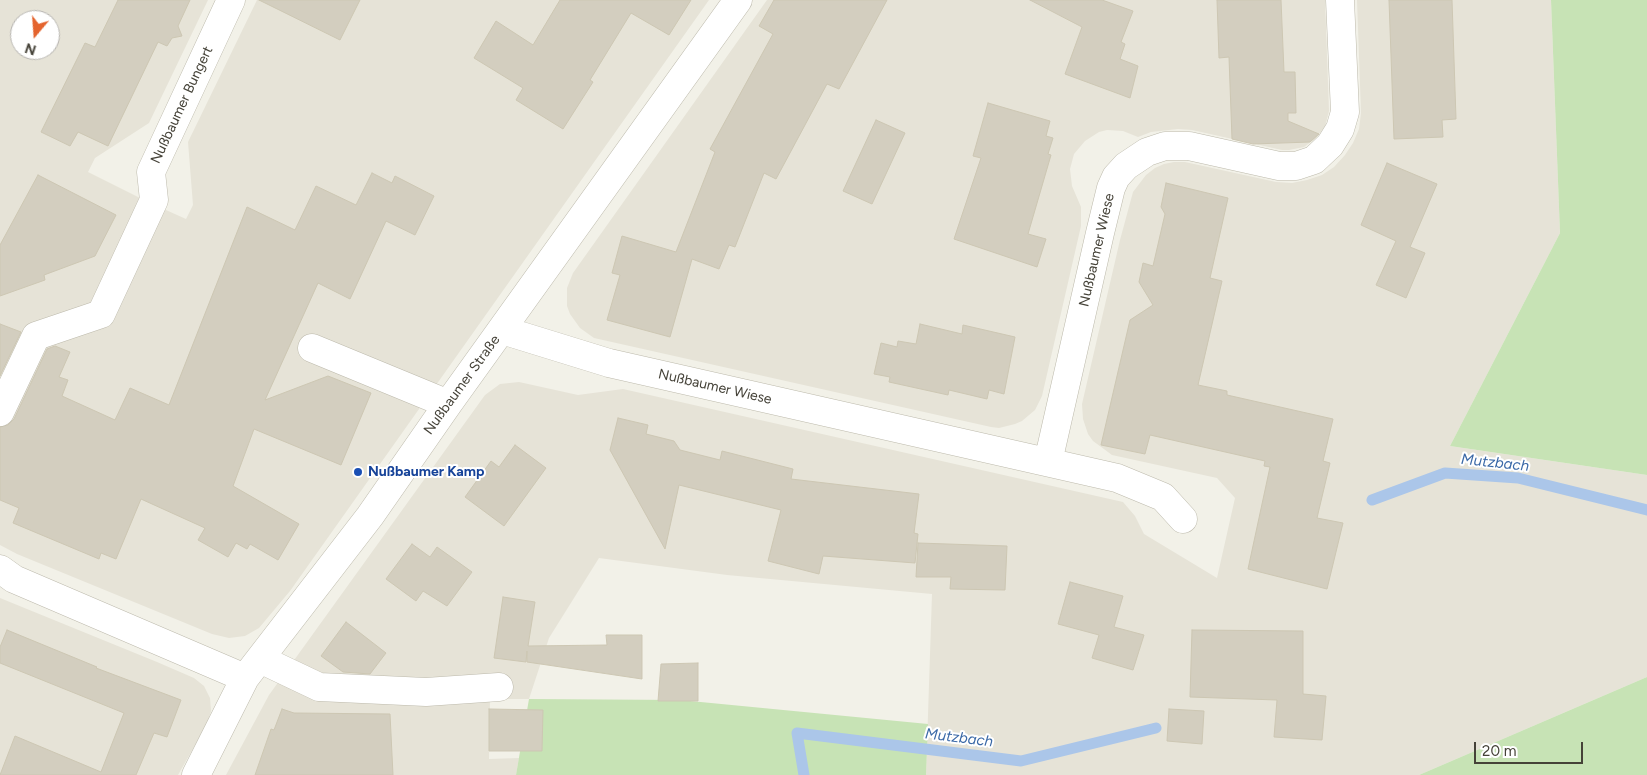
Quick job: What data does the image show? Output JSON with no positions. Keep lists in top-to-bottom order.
{
  "streets": {
    "street": ["Nußbaumer Bungert", "Nußbaumer Wiese", "Nußbaumer Straße"]
  },
  "crossings": [
    ["Nußbaumer Wiese", "Nußbaumer Straße"]
  ],
  "water": ["Mutzbach"],
  "places": ["Nußbaumer Kamp"],
  "scale_bar": "20 m",
  "north": "bottom"
}
